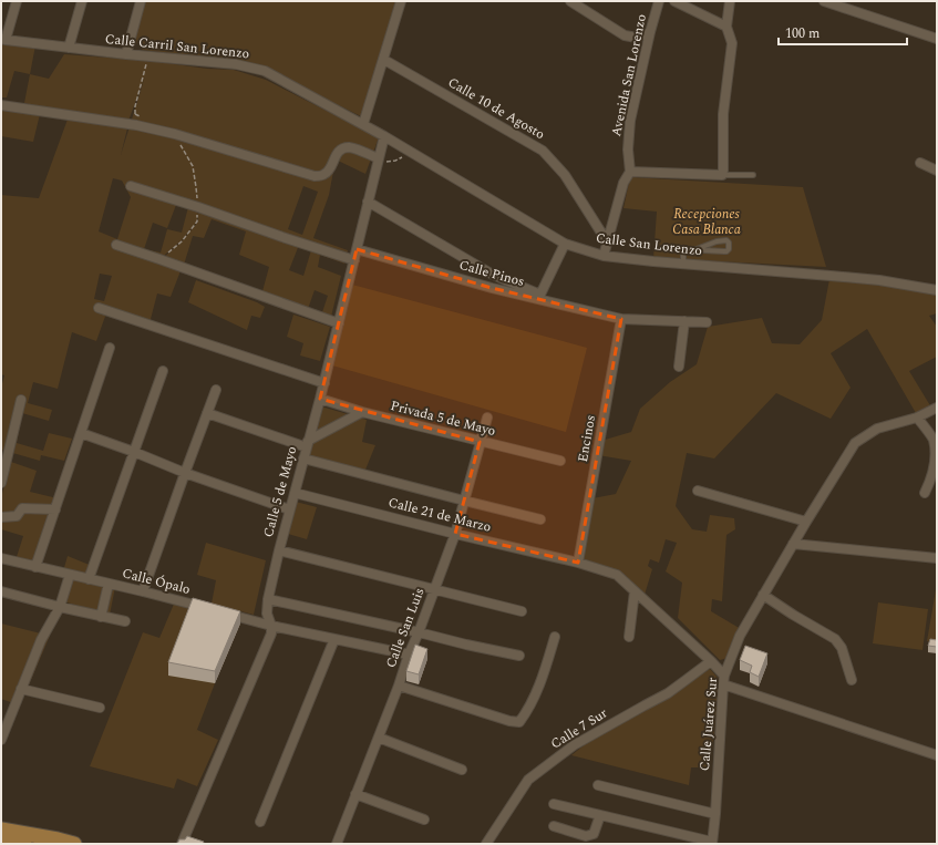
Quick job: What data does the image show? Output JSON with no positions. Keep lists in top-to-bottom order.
{
  "streets": {
    "street": [
      "Calle Carril San Lorenzo",
      "Avenida San Lorenzo",
      "Calle 10 de Agosto",
      "Calle San Lorenzo",
      "Calle Pinos",
      "Privada 5 de Mayo",
      "Encinos",
      "Calle 5 de Mayo",
      "Calle 21 de Marzo",
      "Calle Ópalo",
      "Calle San Luis",
      "Calle Juárez Sur",
      "Calle 7 Sur"
    ]
  },
  "crossings": [
    ["Calle Carril San Lorenzo", "Calle San Lorenzo"],
    ["Calle San Lorenzo", "Calle 5 de Mayo"],
    ["Calle Pinos", "Encinos"],
    ["Calle Pinos", "Calle 5 de Mayo"],
    ["Privada 5 de Mayo", "Calle 5 de Mayo"],
    ["Privada 5 de Mayo", "Calle San Luis"],
    ["Encinos", "Calle 21 de Marzo"],
    ["Calle 5 de Mayo", "Calle 21 de Marzo"],
    ["Calle 5 de Mayo", "Calle Ópalo"],
    ["Calle 21 de Marzo", "Calle San Luis"],
    ["Calle 21 de Marzo", "Calle Juárez Sur"],
    ["Calle 21 de Marzo", "Calle 7 Sur"],
    ["Calle Ópalo", "Calle San Luis"]
  ],
  "parks": ["Recepciones Casa Blanca"],
  "scale_bar": "100 m"
}
